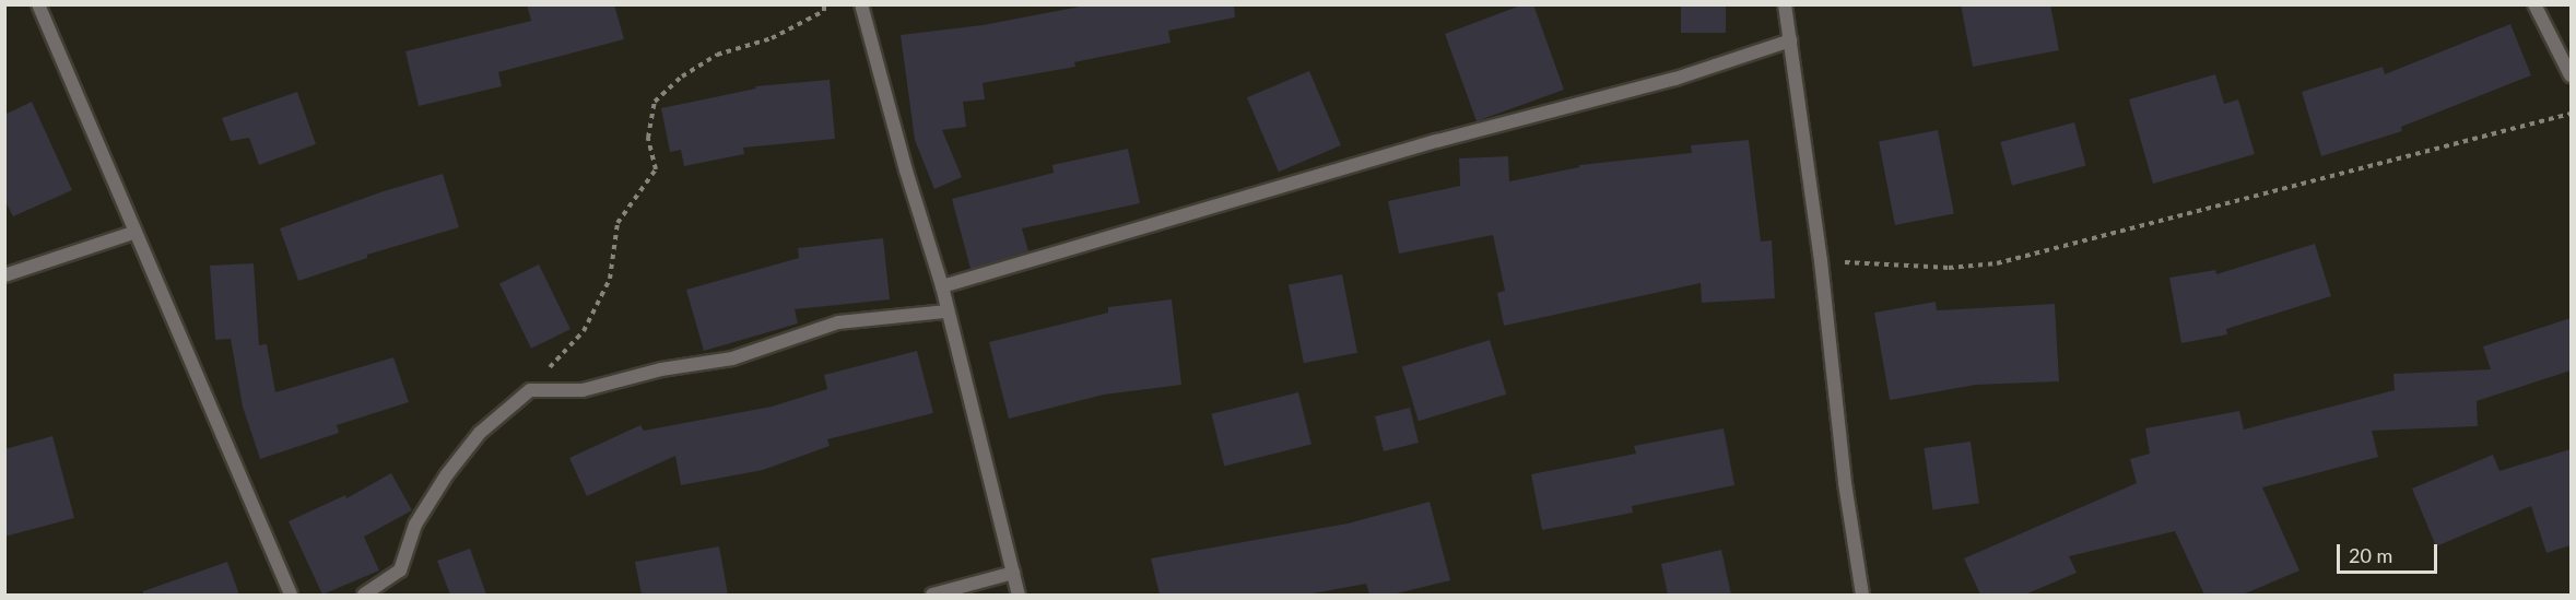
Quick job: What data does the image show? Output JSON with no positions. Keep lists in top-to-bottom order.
{
  "scale_bar": "20 m"
}
